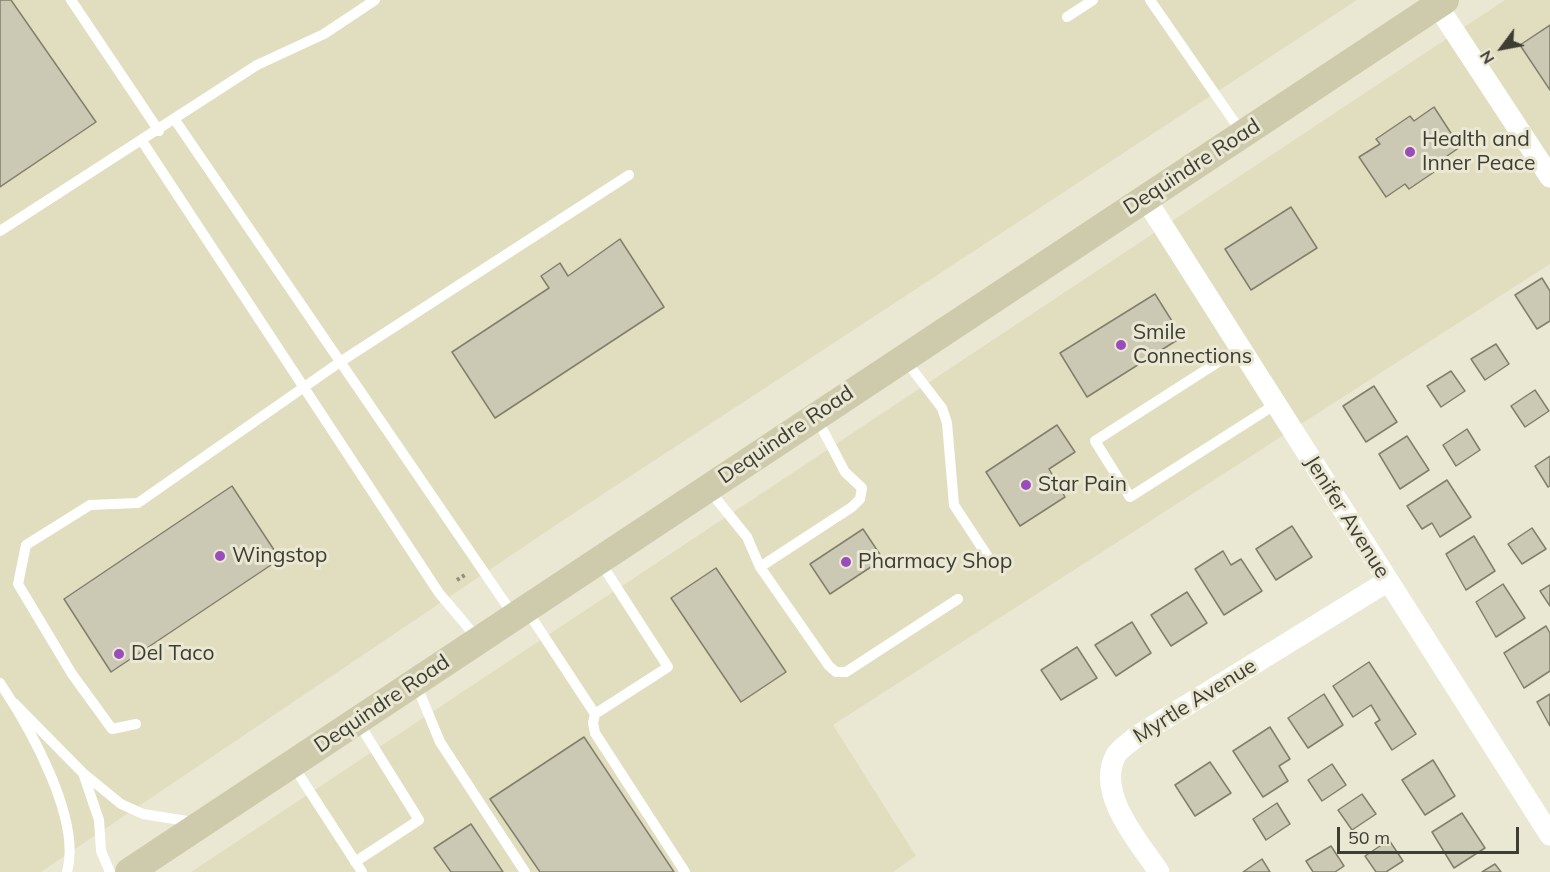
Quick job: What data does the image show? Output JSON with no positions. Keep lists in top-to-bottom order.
{
  "streets": {
    "main road": ["Dequindre Road"],
    "street": ["Jenifer Avenue", "Myrtle Avenue"]
  },
  "crossings": [
    ["Dequindre Road", "Jenifer Avenue"],
    ["Jenifer Avenue", "Myrtle Avenue"]
  ],
  "places": [
    "Health and Inner Peace",
    "Smile Connections",
    "Star Pain",
    "Wingstop",
    "Pharmacy Shop",
    "Del Taco"
  ],
  "scale_bar": "50 m",
  "north": "bottom left"
}
